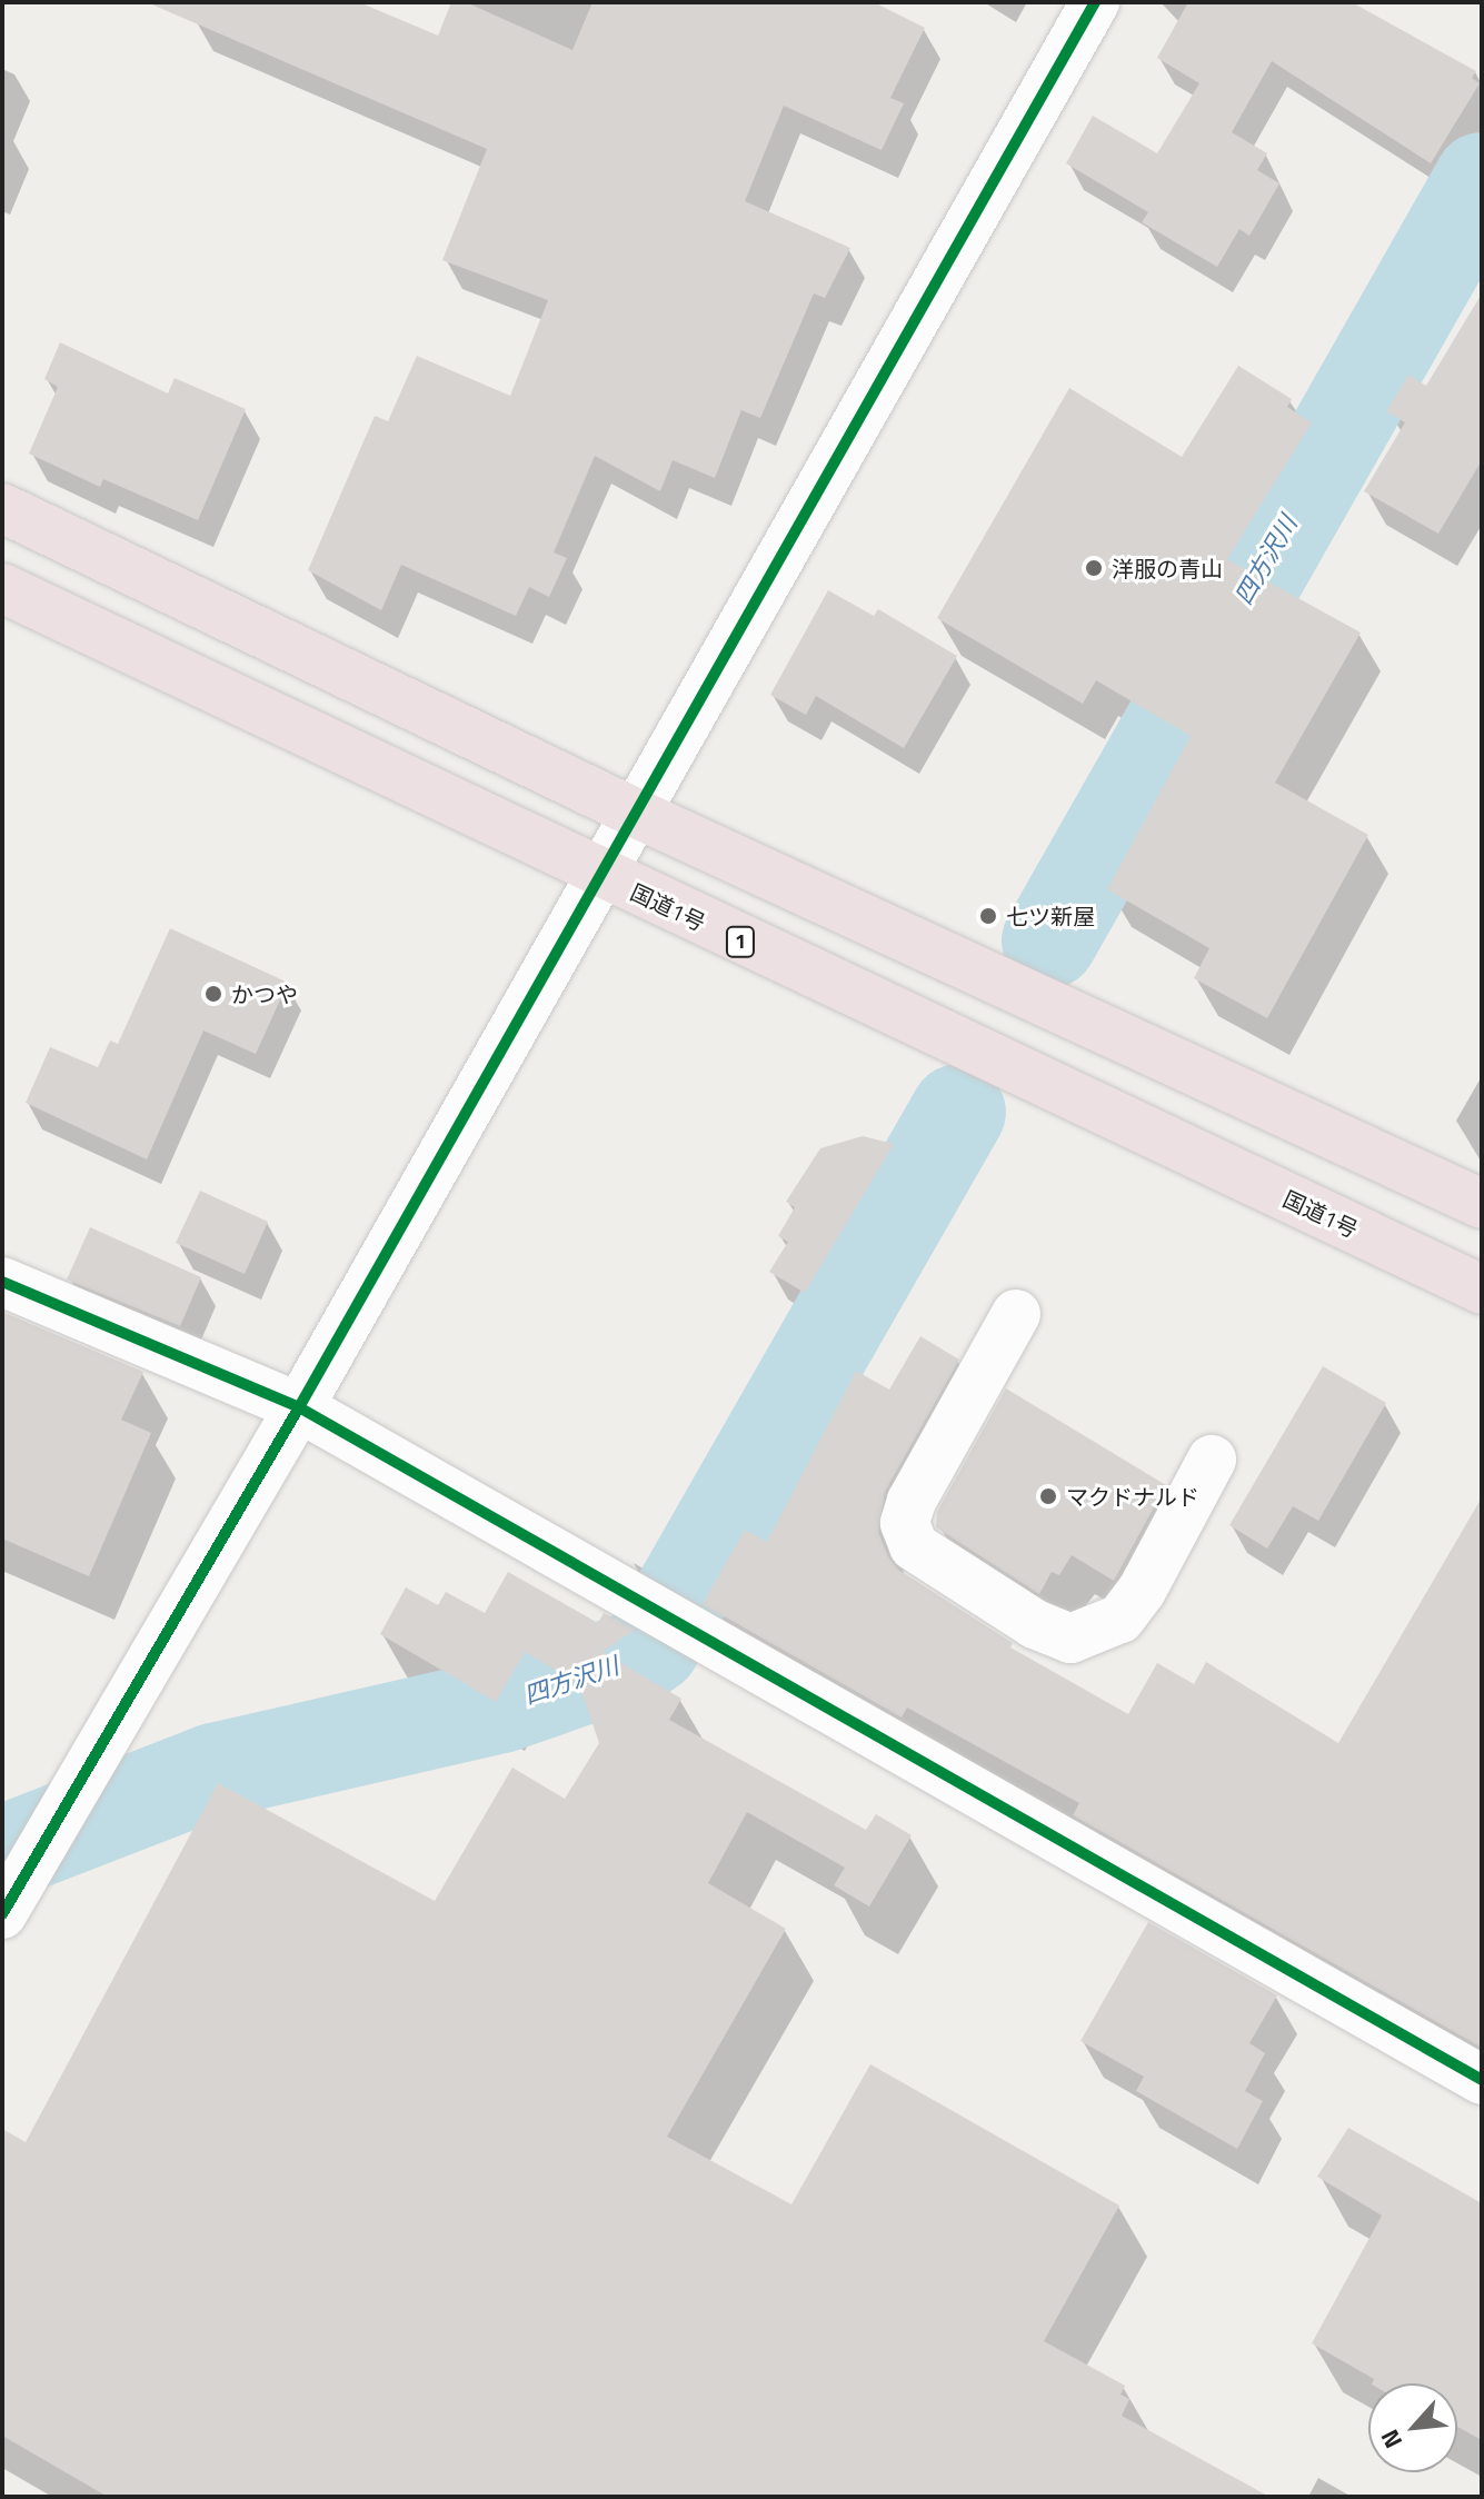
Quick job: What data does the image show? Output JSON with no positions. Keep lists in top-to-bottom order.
{
  "streets": {
    "highway": ["国道1号", "1"]
  },
  "water": ["四方沢川"],
  "places": [
    "洋服の青山",
    "七ツ新屋",
    "かつや",
    "マクドナルド"
  ],
  "north": "bottom left"
}
